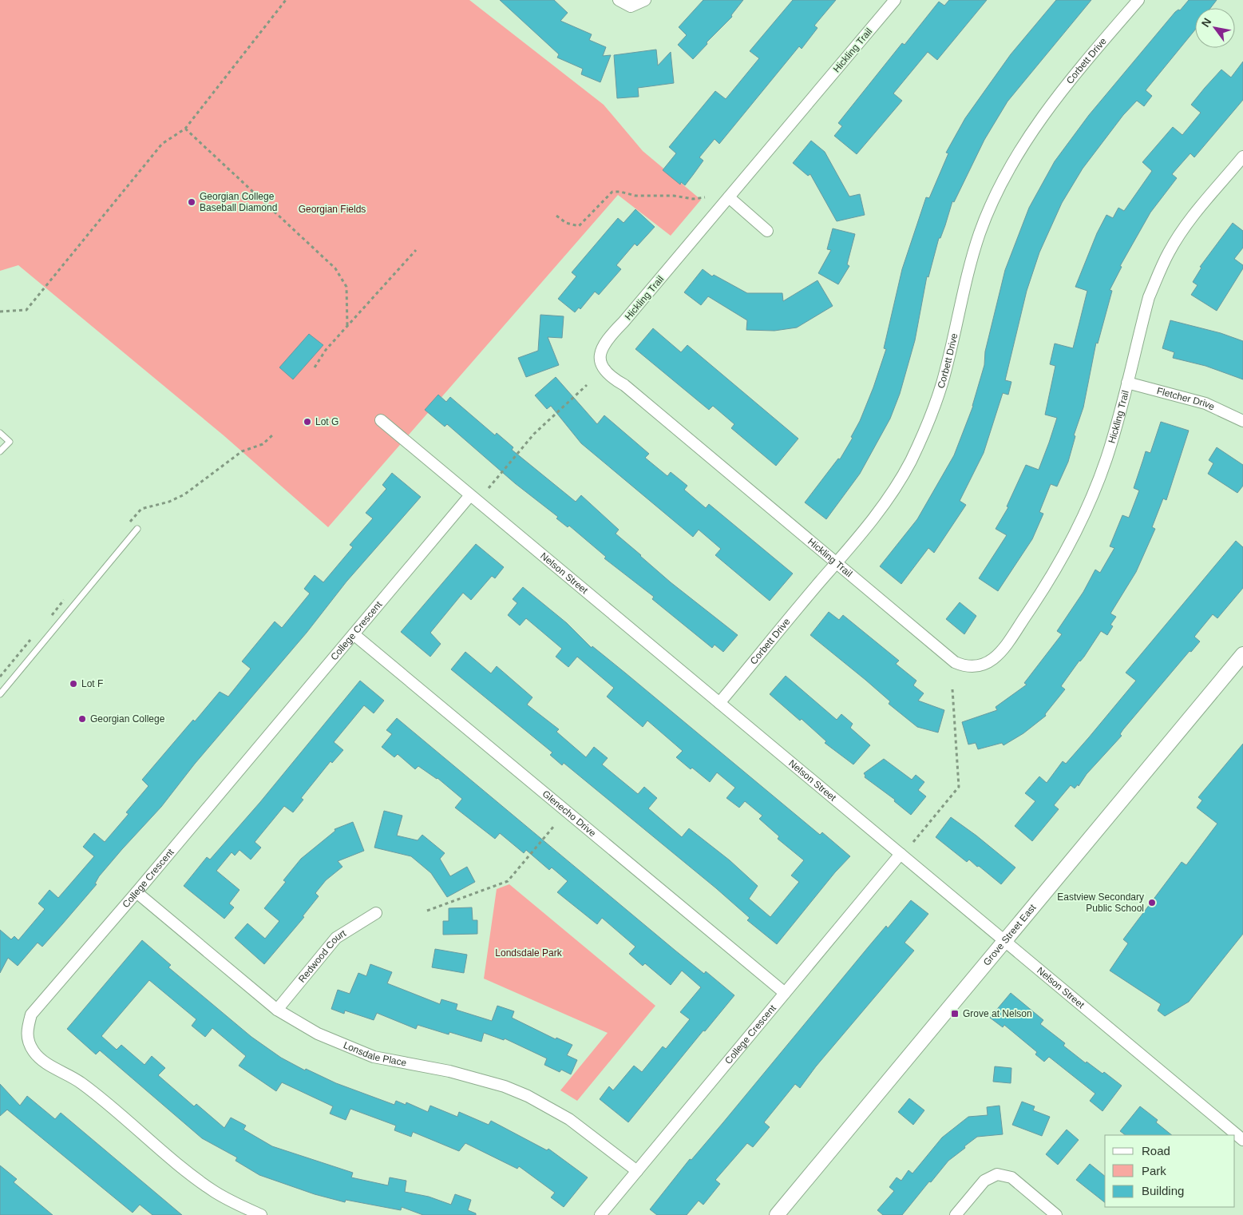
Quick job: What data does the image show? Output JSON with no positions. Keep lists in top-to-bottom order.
{
  "streets": {
    "street": [
      "Hickling Trail",
      "Corbett Drive",
      "Fletcher Drive",
      "Nelson Street",
      "College Crescent",
      "Glenecho Drive",
      "Grove Street East",
      "Redwood Court",
      "Lonsdale Place"
    ]
  },
  "crossings": [
    ["Hickling Trail", "Corbett Drive"],
    ["Hickling Trail", "Fletcher Drive"],
    ["Corbett Drive", "Nelson Street"],
    ["Nelson Street", "College Crescent"],
    ["Nelson Street", "Grove Street East"],
    ["College Crescent", "Glenecho Drive"],
    ["College Crescent", "Lonsdale Place"],
    ["Redwood Court", "Lonsdale Place"]
  ],
  "parks": ["Georgian Fields", "Londsdale Park"],
  "places": {
    "other": [
      "Georgian College Baseball Diamond",
      "Lot G",
      "Lot F",
      "Georgian College",
      "Eastview Secondary Public School"
    ],
    "transit": ["Grove at Nelson"]
  },
  "legend": ["Road", "Park", "Building"],
  "north": "top left"
}
